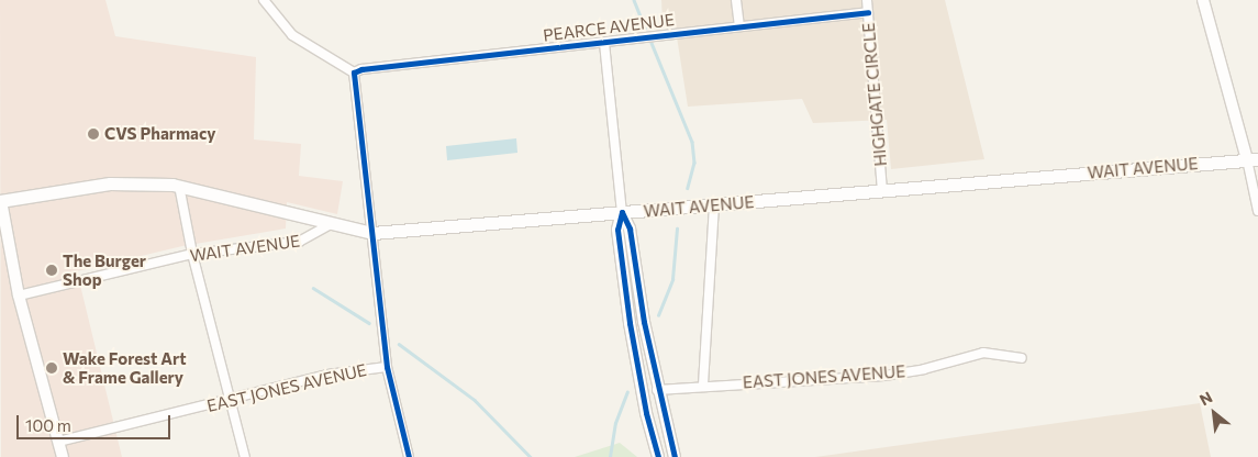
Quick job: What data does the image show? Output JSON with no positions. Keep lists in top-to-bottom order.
{
  "streets": {
    "main road": ["WAIT AVENUE"],
    "street": ["PEARCE AVENUE", "HIGHGATE CIRCLE", "EAST JONES AVENUE"]
  },
  "crossings": [
    ["PEARCE AVENUE", "HIGHGATE CIRCLE"],
    ["HIGHGATE CIRCLE", "WAIT AVENUE"]
  ],
  "places": ["CVS Pharmacy", "The Burger Shop", "Wake Forest Art & Frame Gallery"],
  "scale_bar": "100 m",
  "north": "top left"
}
